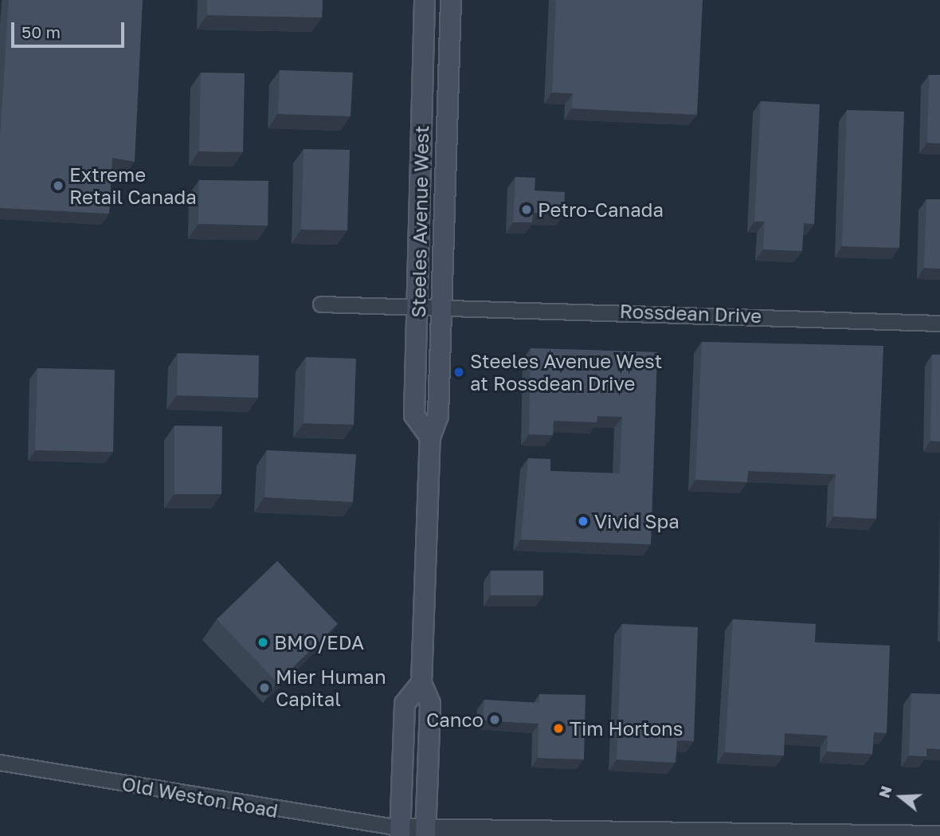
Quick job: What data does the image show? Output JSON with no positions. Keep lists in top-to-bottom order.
{
  "streets": {
    "main road": ["Steeles Avenue West"],
    "street": ["Rossdean Drive", "Old Weston Road"]
  },
  "crossings": [
    ["Steeles Avenue West", "Rossdean Drive"]
  ],
  "places": [
    "Extreme Retail Canada",
    "Petro-Canada",
    "Steeles Avenue West at Rossdean Drive",
    "Vivid Spa",
    "BMO/EDA",
    "Mier Human Capital",
    "Canco",
    "Tim Hortons"
  ],
  "scale_bar": "50 m",
  "north": "left"
}
